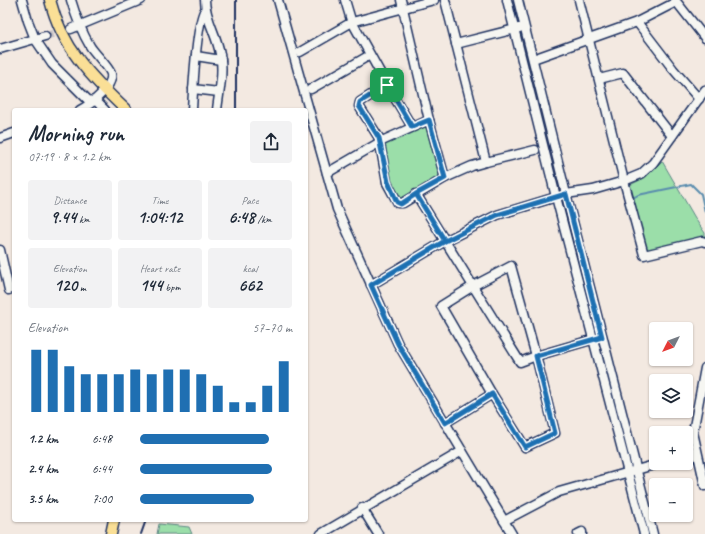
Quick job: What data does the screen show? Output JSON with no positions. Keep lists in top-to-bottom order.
{
  "north": "bottom left",
  "page": {
    "heading": ["Morning run", "07:19 · 8 × 1.2 km"],
    "stats": [
      ["Distance", "9.44 km"],
      ["Time", "1:04:12"],
      ["Pace", "6:48 /km"],
      ["Elevation", "120 m"],
      ["Heart rate", "144 bpm"],
      ["kcal", "662"]
    ],
    "chart": ["Elevation", "57–70 m"],
    "map_buttons": ["+", "−"],
    "list": [
      {
        "name": "1.2 km",
        "note": "6:48"
      },
      {
        "name": "2.4 km",
        "note": "6:44"
      },
      {
        "name": "3.5 km",
        "note": "7:00"
      }
    ]
  }
}
